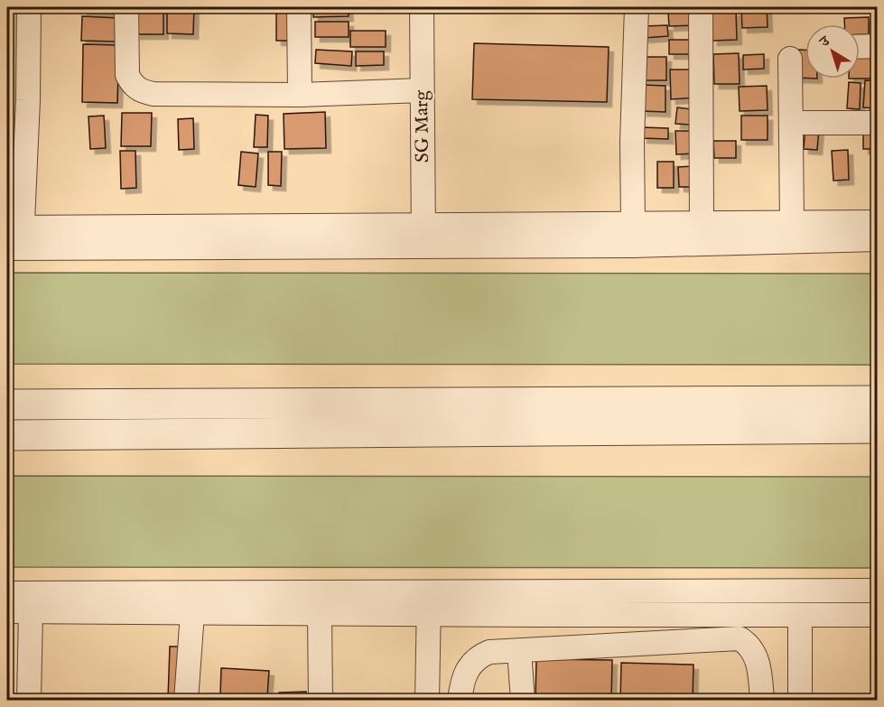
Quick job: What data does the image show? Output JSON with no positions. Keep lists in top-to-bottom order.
{
  "streets": {
    "street": ["SG Marg"]
  },
  "north": "top left"
}
